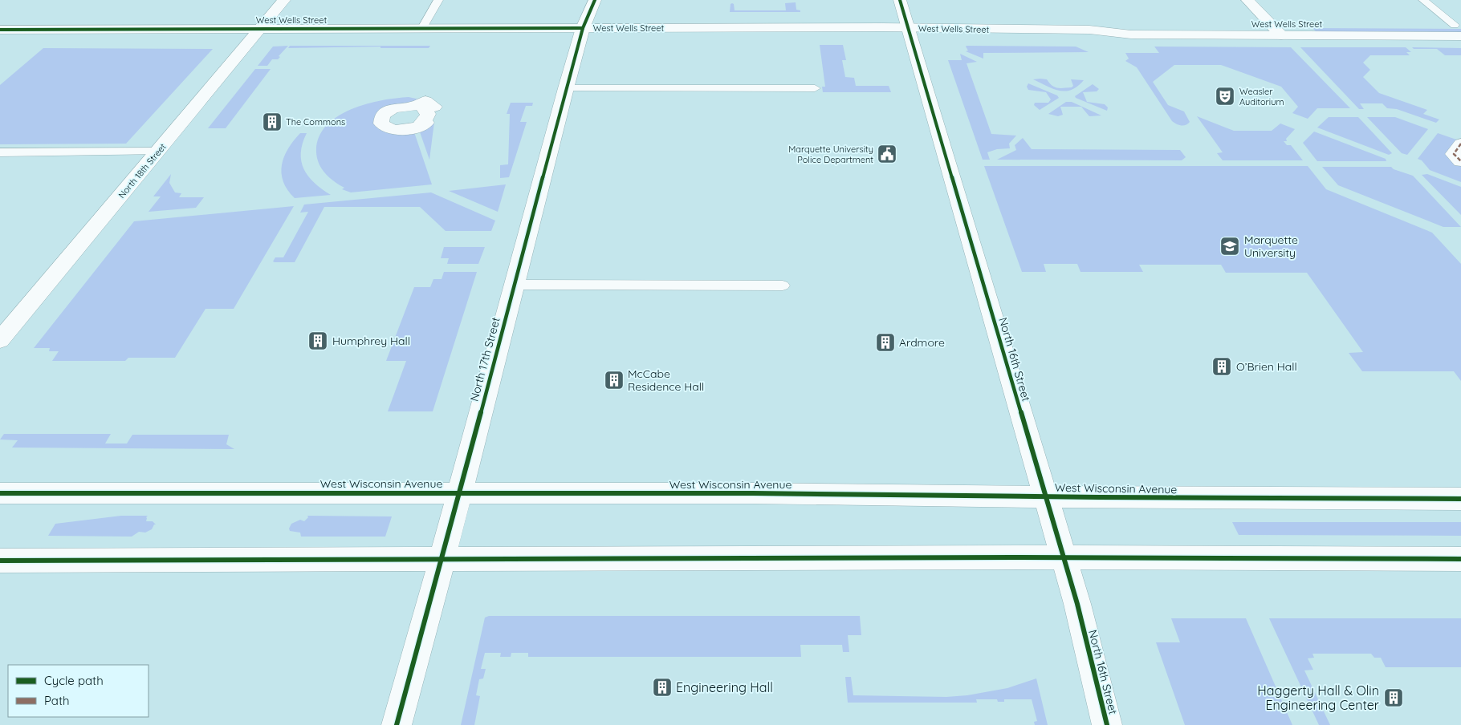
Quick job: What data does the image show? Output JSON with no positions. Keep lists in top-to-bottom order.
{
  "streets": {
    "main road": [
      "West Wells Street",
      "North 18th Street",
      "North 17th Street",
      "North 16th Street",
      "West Wisconsin Avenue"
    ]
  },
  "crossings": [
    ["West Wells Street", "North 18th Street"],
    ["West Wells Street", "North 17th Street"],
    ["West Wells Street", "North 16th Street"],
    ["North 17th Street", "West Wisconsin Avenue"],
    ["North 16th Street", "West Wisconsin Avenue"]
  ],
  "places": {
    "theatre": ["Weasler Auditorium"],
    "building": [
      "The Commons",
      "Humphrey Hall",
      "Ardmore",
      "O’Brien Hall",
      "McCabe Residence Hall",
      "Engineering Hall",
      "Haggerty Hall & Olin Engineering Center"
    ],
    "public building": ["Marquette University Police Department"],
    "school or university": ["Marquette University"]
  },
  "legend": ["Cycle path", "Path"]
}
